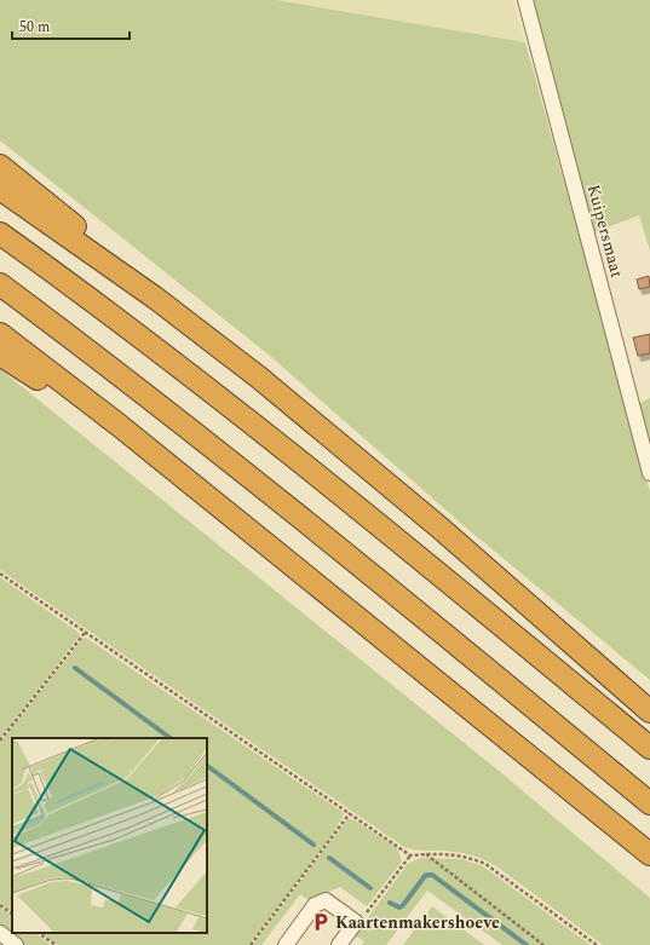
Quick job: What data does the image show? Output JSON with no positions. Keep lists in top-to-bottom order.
{
  "streets": {
    "street": ["Kuipersmaat"]
  },
  "places": {
    "parking": ["Kaartenmakershoeve"]
  },
  "scale_bar": "50 m"
}
